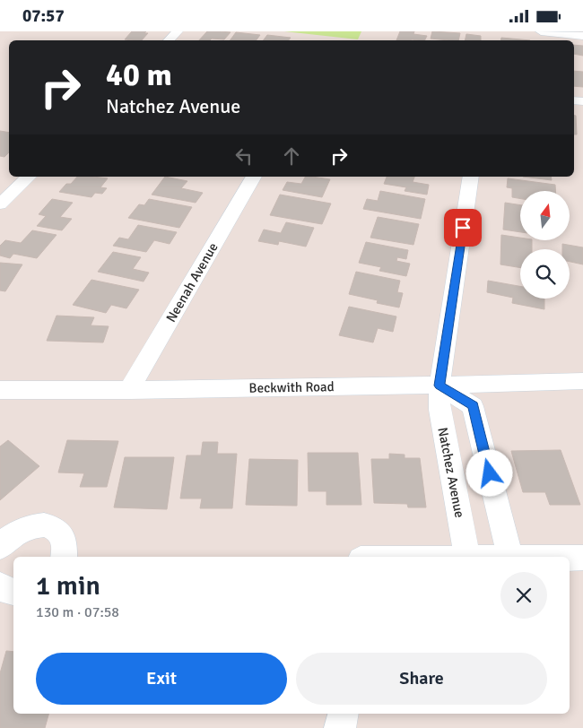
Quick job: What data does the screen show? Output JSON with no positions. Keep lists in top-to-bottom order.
{
  "streets": {
    "street": ["Neenah Avenue", "Beckwith Road", "Natchez Avenue"]
  },
  "crossings": [
    ["Neenah Avenue", "Beckwith Road"],
    ["Beckwith Road", "Natchez Avenue"]
  ],
  "north": "top",
  "page": {
    "status": "07:57",
    "turn": ["40 m", "Natchez Avenue"],
    "heading": ["1 min", "130 m · 07:58"],
    "buttons": ["Exit", "Share"]
  }
}
